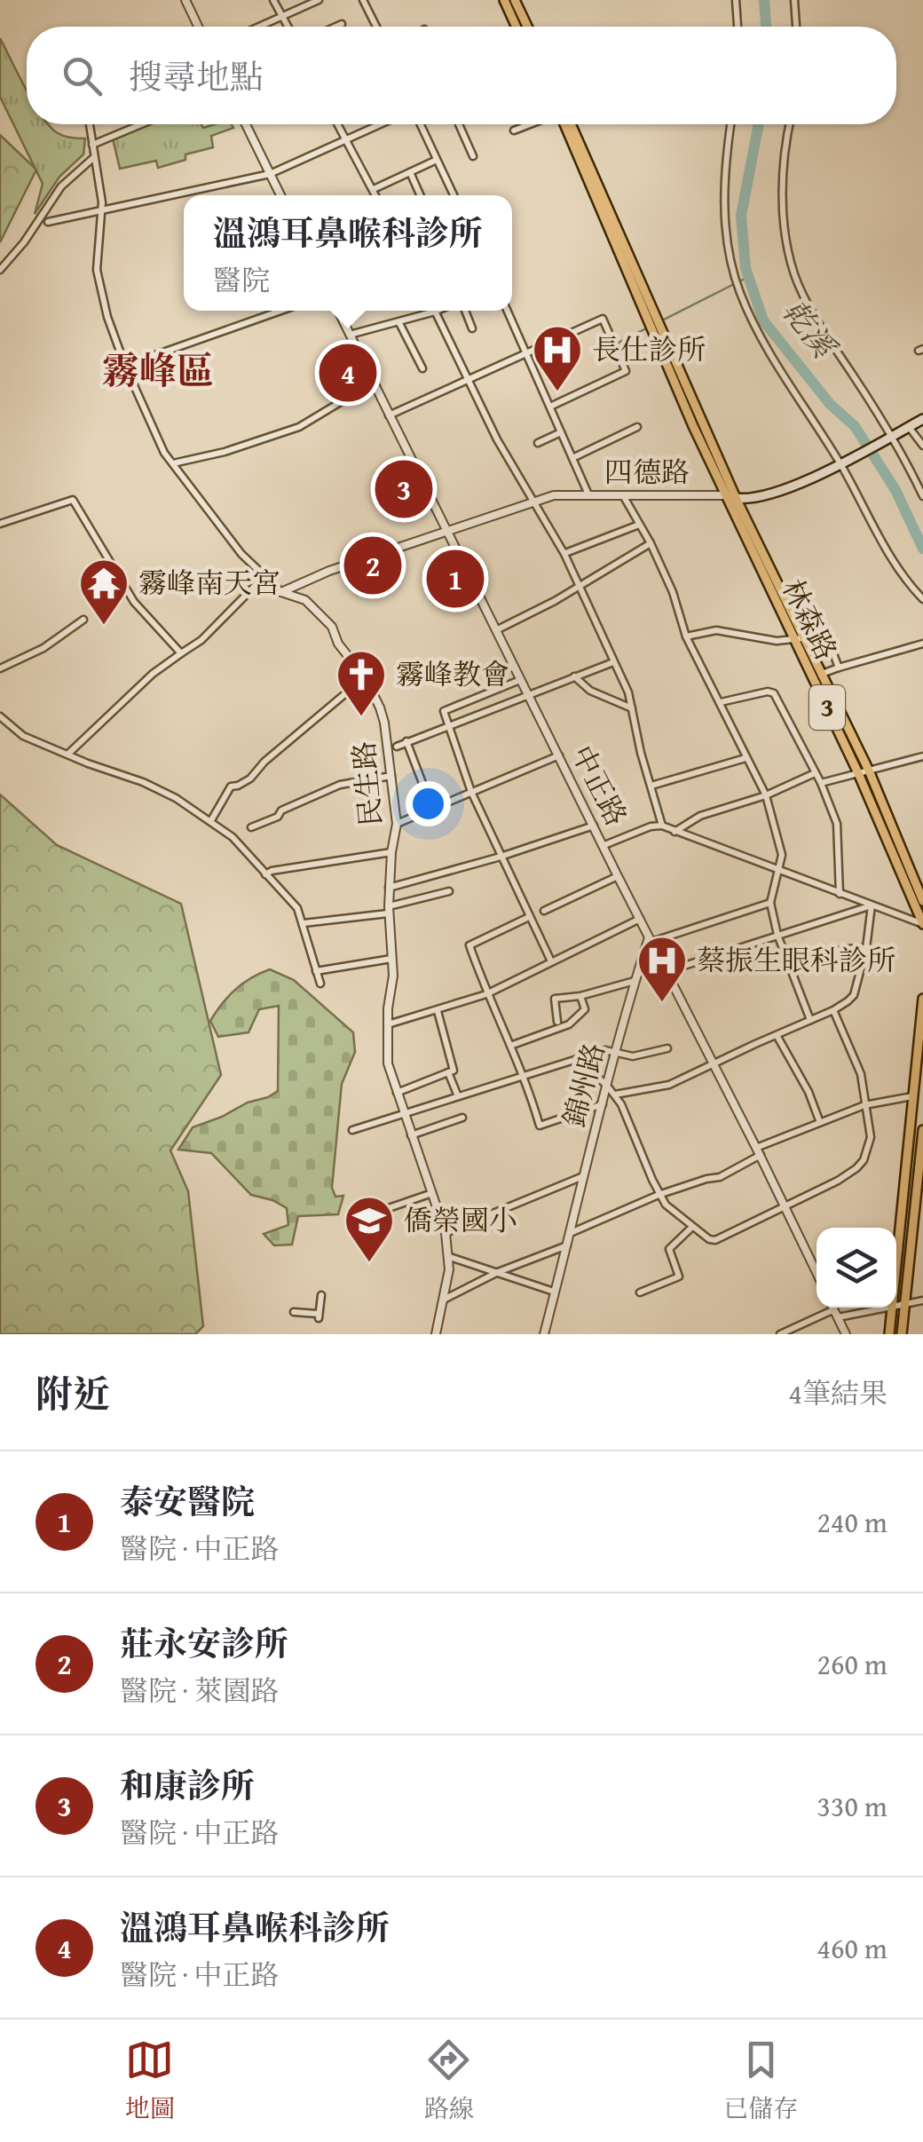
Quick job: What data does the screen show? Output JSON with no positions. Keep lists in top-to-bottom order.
{
  "streets": {
    "main road": ["四德路", "林森路", "3"],
    "street": ["民生路", "中正路", "錦州路"]
  },
  "crossings": [
    ["四德路", "林森路"],
    ["四德路", "民生路"],
    ["四德路", "中正路"],
    ["林森路", "3"],
    ["中正路", "錦州路"]
  ],
  "districts": ["霧峰區"],
  "water": ["乾溪"],
  "places": {
    "hospital": ["長仕診所", "蔡振生眼科診所"],
    "temple": ["霧峰南天宮"],
    "church": ["霧峰教會"],
    "school or university": ["僑榮國小"]
  },
  "page": {
    "search": "搜尋地點",
    "popup": ["溫鴻耳鼻喉科診所", "醫院"],
    "pins": [
      "4",
      "3",
      "2",
      "1"
    ],
    "heading": ["附近", "4筆結果"],
    "list": [
      {
        "mark": "1",
        "name": "泰安醫院",
        "note": "醫院 · 中正路",
        "value": "240 m"
      },
      {
        "mark": "2",
        "name": "莊永安診所",
        "note": "醫院 · 萊園路",
        "value": "260 m"
      },
      {
        "mark": "3",
        "name": "和康診所",
        "note": "醫院 · 中正路",
        "value": "330 m"
      },
      {
        "mark": "4",
        "name": "溫鴻耳鼻喉科診所",
        "note": "醫院 · 中正路",
        "value": "460 m"
      }
    ],
    "nav": ["地圖", "路線", "已儲存"]
  }
}
